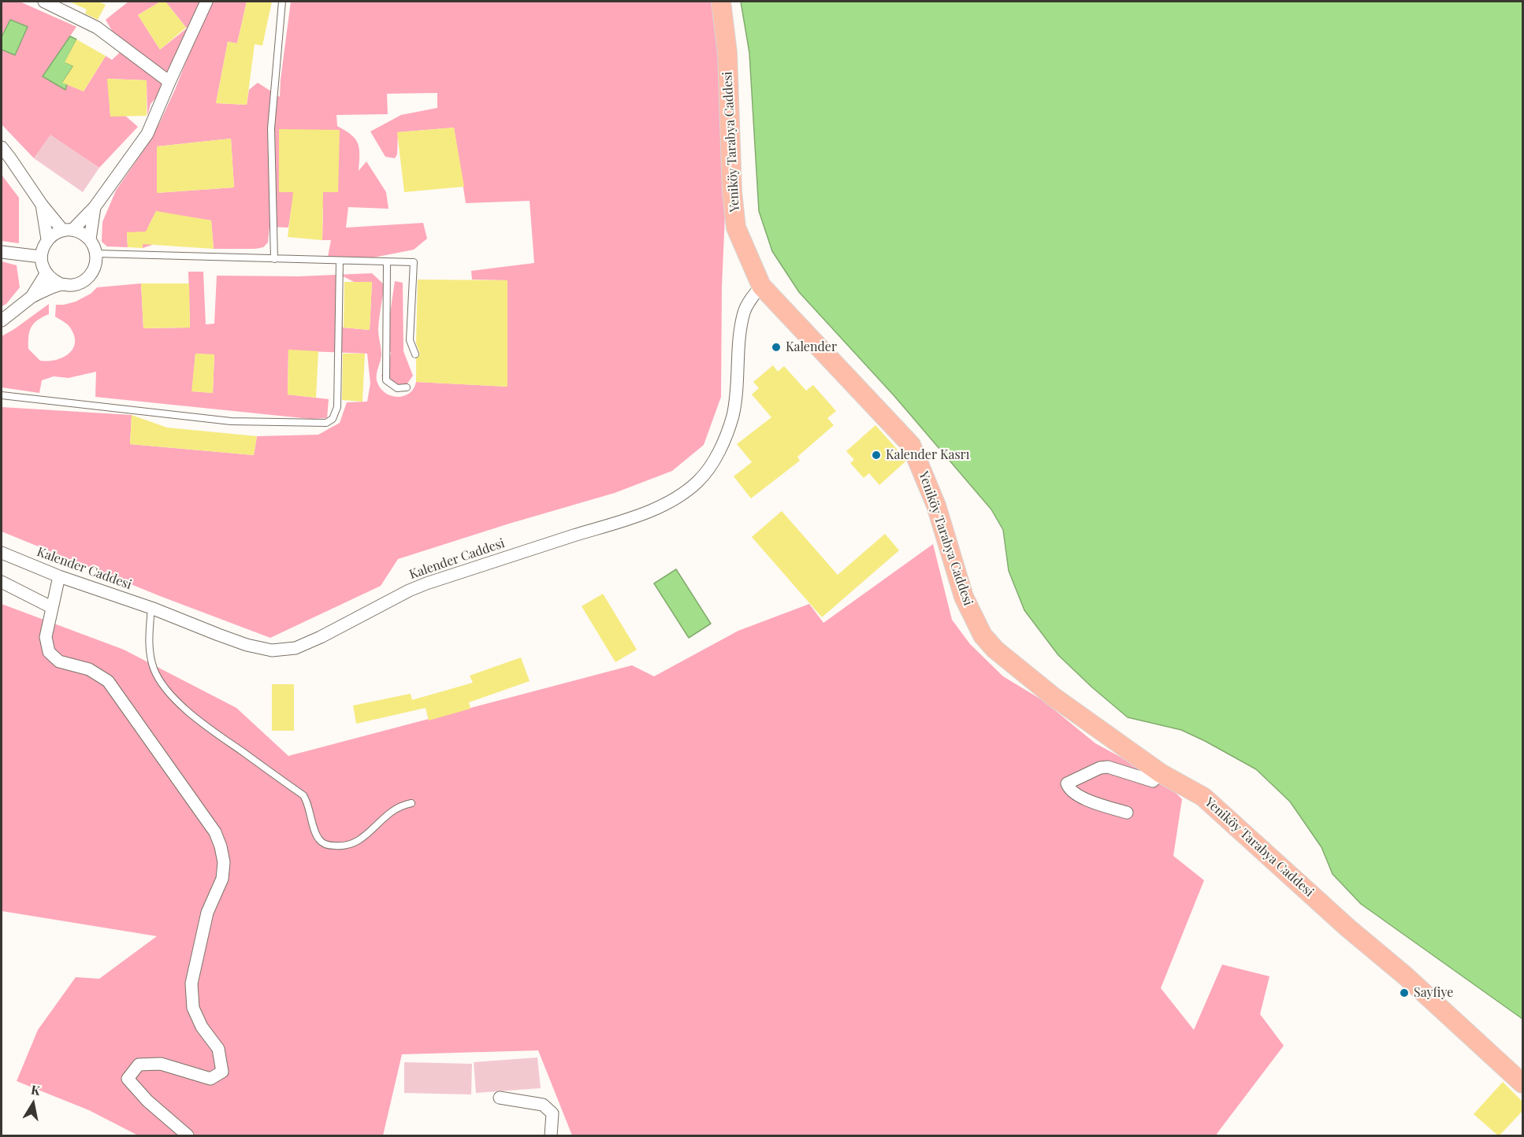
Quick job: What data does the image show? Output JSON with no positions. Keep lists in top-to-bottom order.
{
  "streets": {
    "main road": ["Yeniköy Tarabya Caddesi"],
    "street": ["Kalender Caddesi"]
  },
  "crossings": [
    ["Yeniköy Tarabya Caddesi", "Kalender Caddesi"]
  ],
  "places": ["Kalender", "Kalender Kasrı", "Sayfiye"],
  "north": "top"
}
